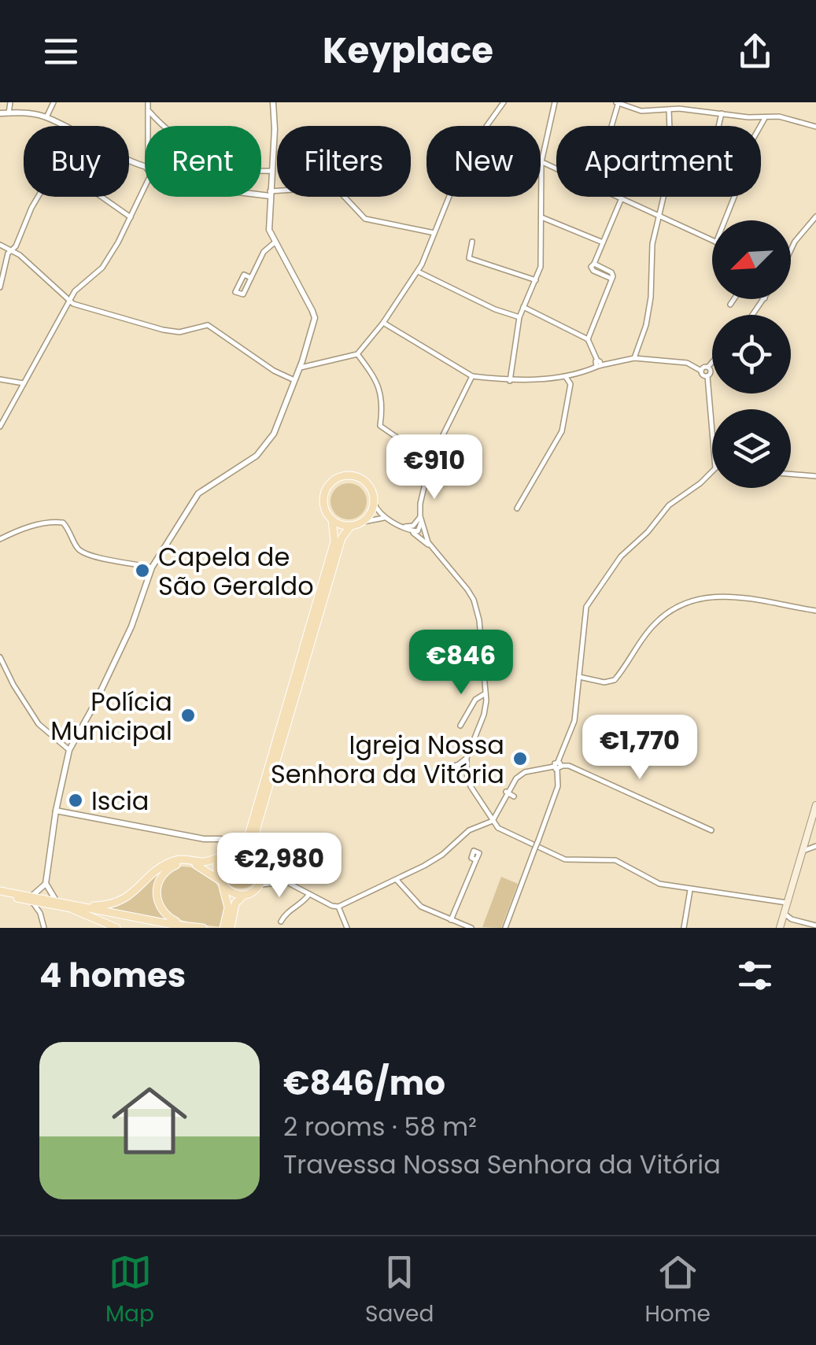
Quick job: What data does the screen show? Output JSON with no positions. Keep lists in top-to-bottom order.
{
  "places": [
    "Capela de São Geraldo",
    "Polícia Municipal",
    "Igreja Nossa Senhora da Vitória",
    "Iscia"
  ],
  "north": "bottom left",
  "page": {
    "header": "Keyplace",
    "chip": [
      "Buy",
      "Rent",
      "Filters",
      "New",
      "Apartment"
    ],
    "price": [
      "€910",
      "€846",
      "€1,770",
      "€2,980"
    ],
    "heading": "4 homes",
    "list": [
      {
        "name": "€846/mo",
        "note": "2 rooms · 58 m² · Travessa Nossa Senhora da Vitória"
      }
    ],
    "tabs": ["Map", "Saved", "Home"]
  }
}
